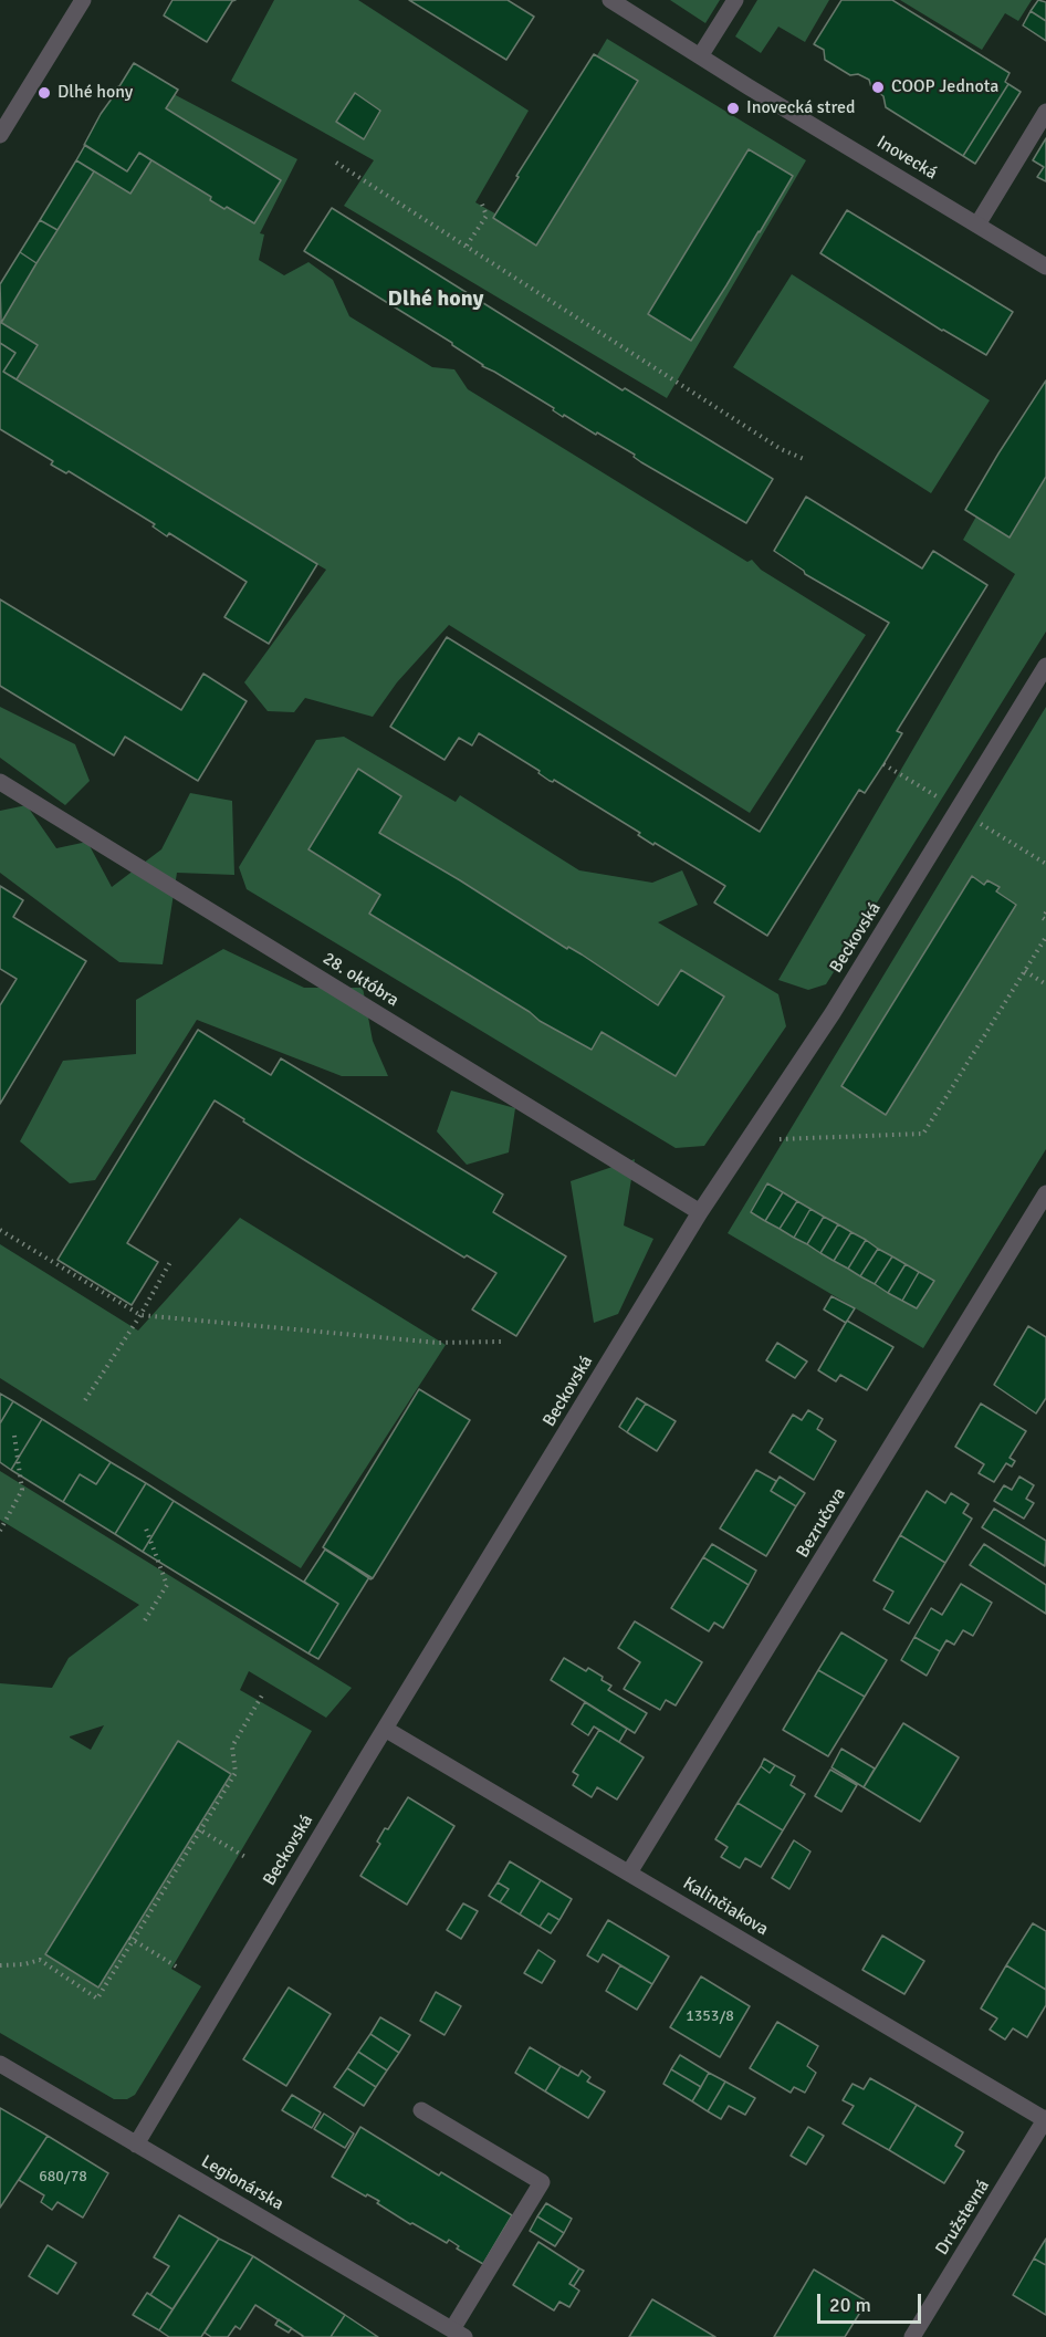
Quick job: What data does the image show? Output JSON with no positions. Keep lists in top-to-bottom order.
{
  "streets": {
    "street": [
      "Inovecká",
      "Beckovská",
      "28. októbra",
      "Bezručova",
      "Kalinčiakova",
      "Legionárska",
      "Družstevná"
    ]
  },
  "crossings": [
    ["Beckovská", "28. októbra"],
    ["Beckovská", "Kalinčiakova"],
    ["Beckovská", "Legionárska"],
    ["Bezručova", "Kalinčiakova"],
    ["Kalinčiakova", "Družstevná"]
  ],
  "districts": ["Dlhé hony"],
  "places": ["COOP Jednota", "Dlhé hony", "Inovecká stred"],
  "house_numbers": ["1353/8", "680/78"],
  "scale_bar": "20 m"
}
